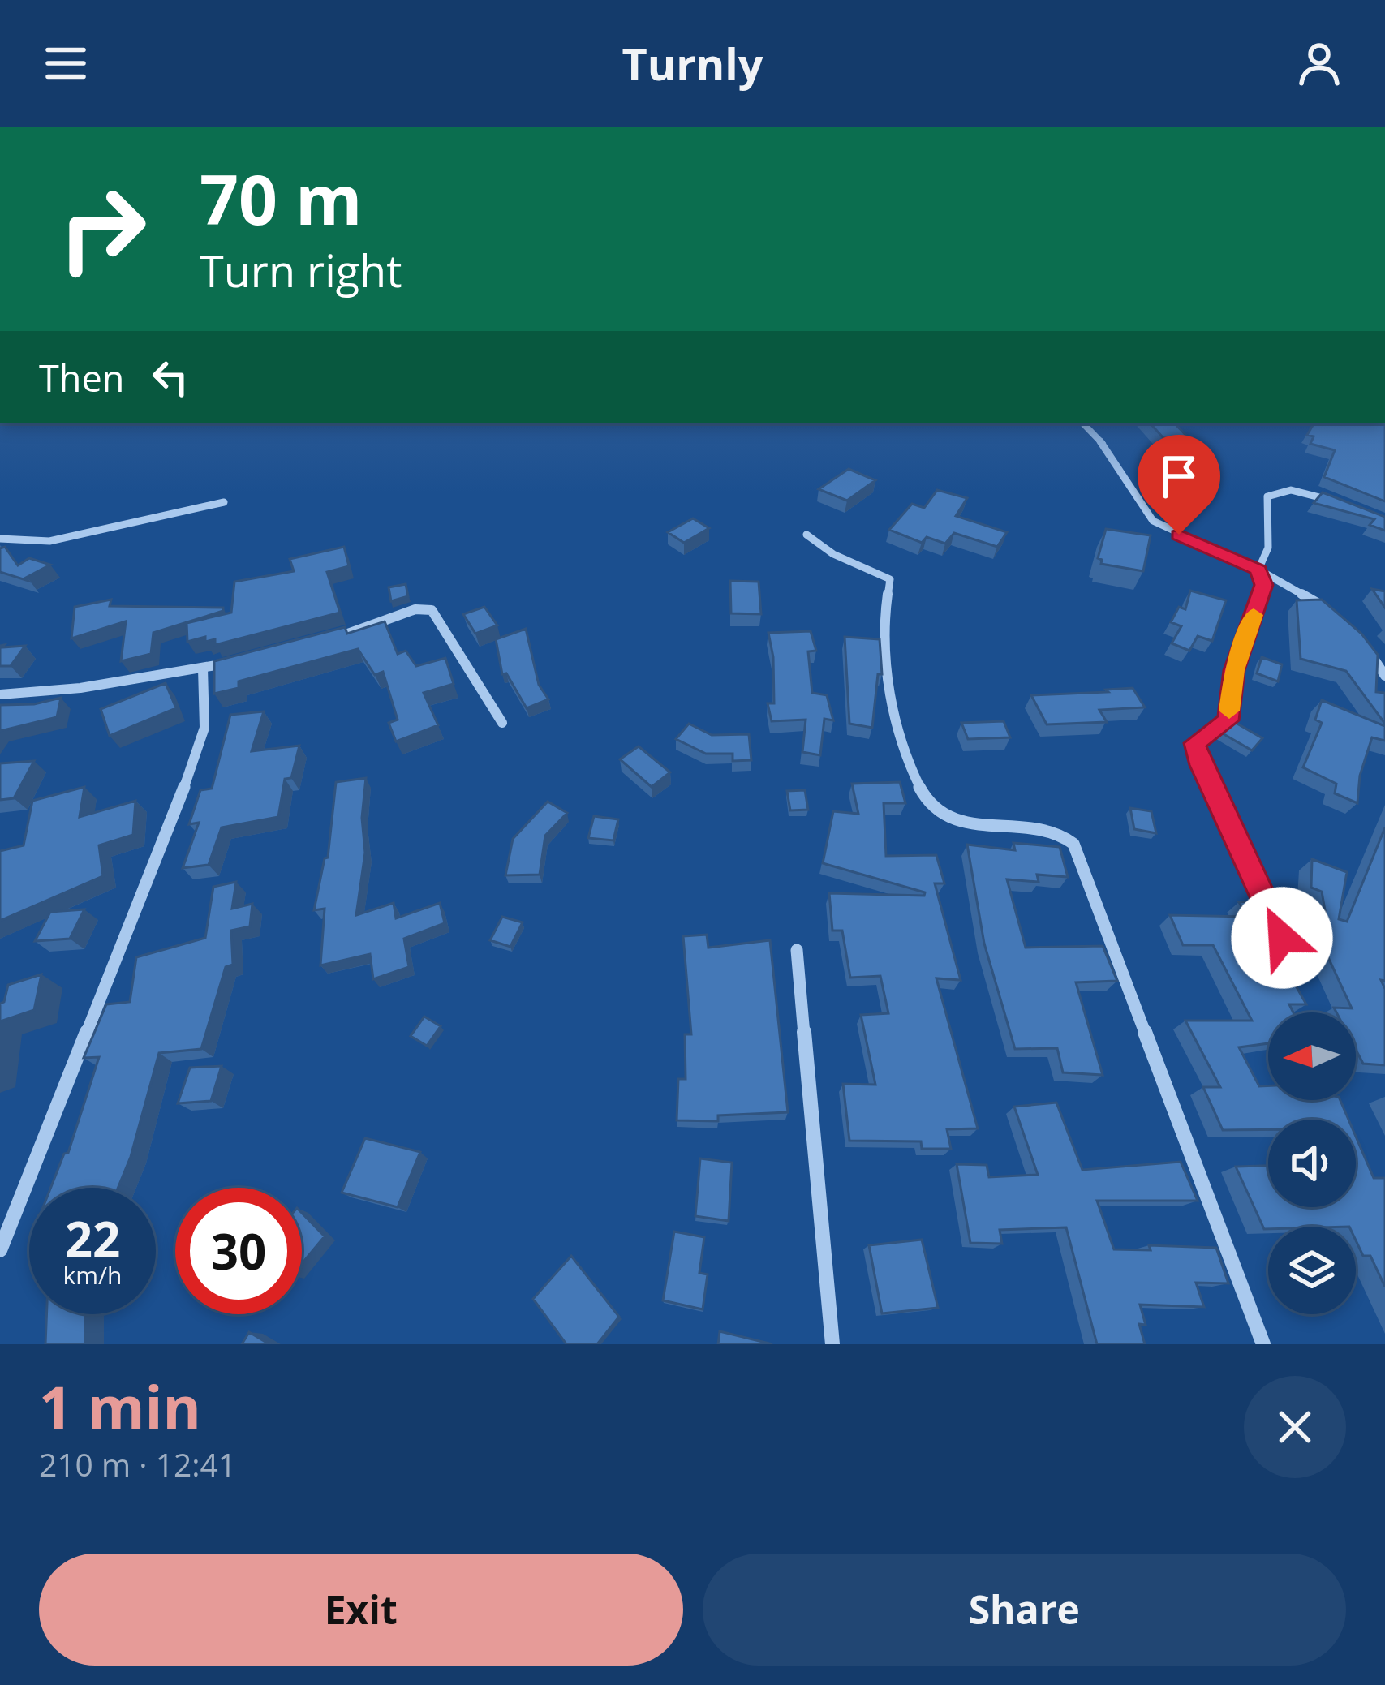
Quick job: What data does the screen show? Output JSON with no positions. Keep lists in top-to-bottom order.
{
  "north": "left",
  "page": {
    "header": "Turnly",
    "turn": ["70 m", "Turn right"],
    "then": "Then",
    "speed": "22 km/h",
    "limit": "30",
    "heading": ["1 min", "210 m · 12:41"],
    "buttons": ["Exit", "Share"]
  }
}
